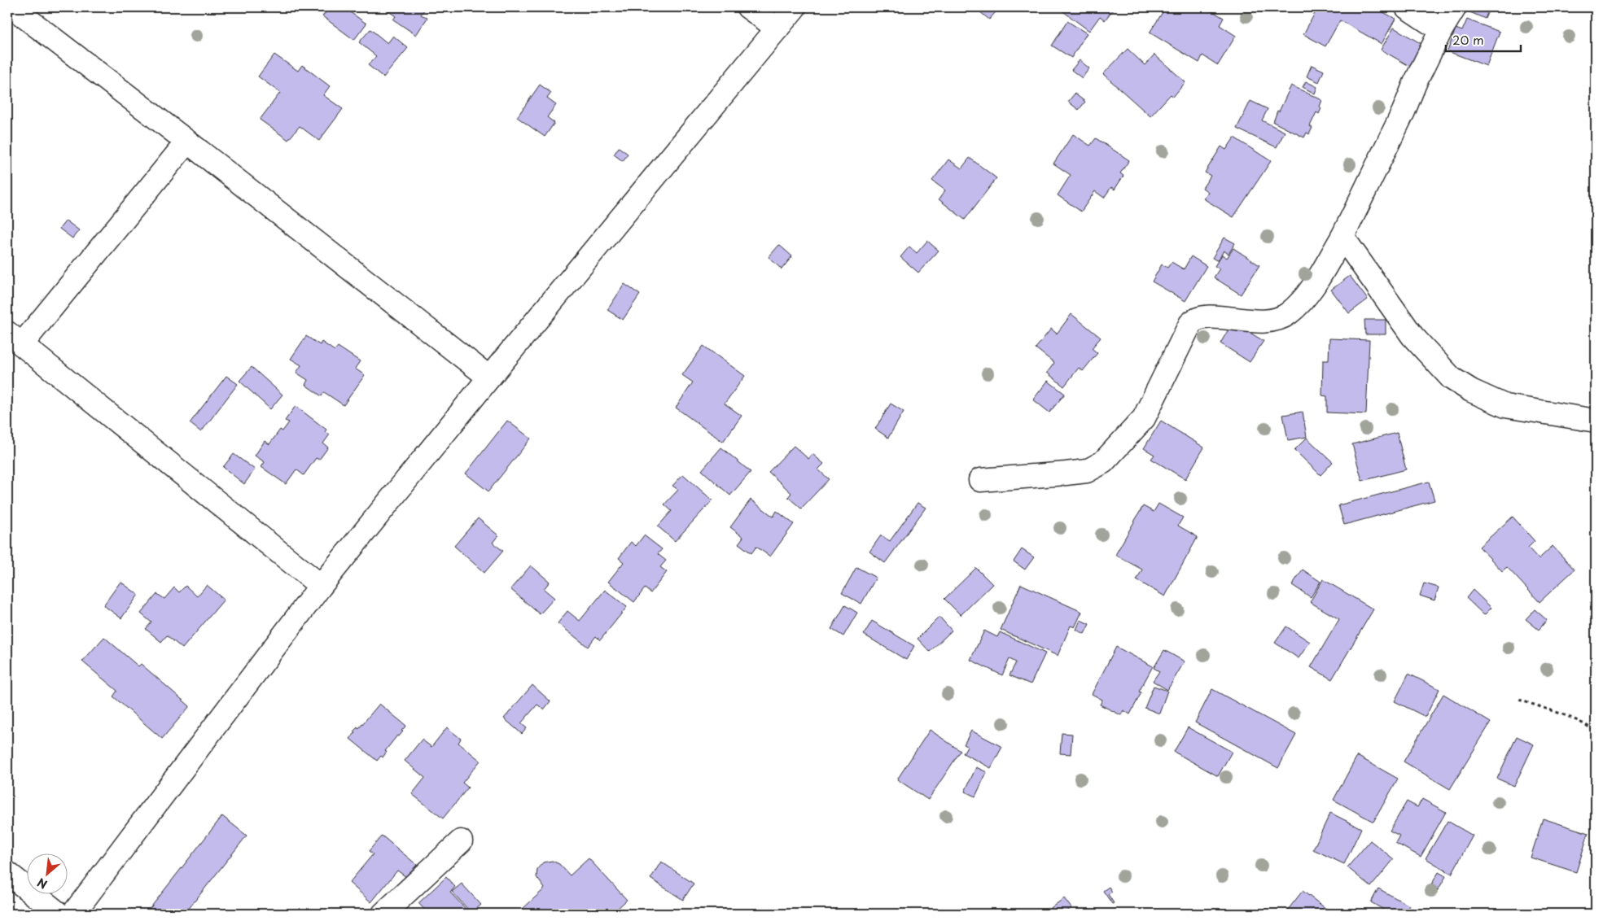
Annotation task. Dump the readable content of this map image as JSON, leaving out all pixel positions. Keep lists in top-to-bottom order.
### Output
{
  "scale_bar": "20 m",
  "north": "bottom left"
}
